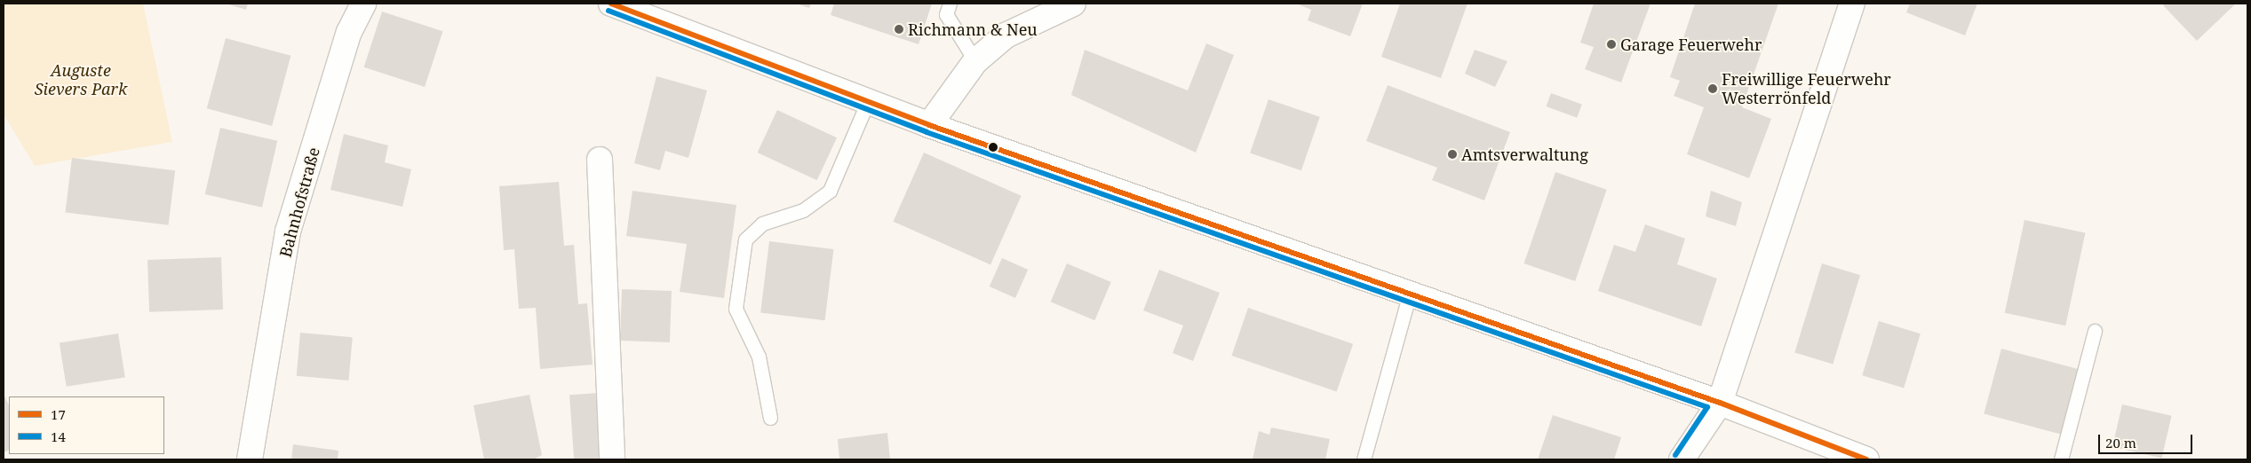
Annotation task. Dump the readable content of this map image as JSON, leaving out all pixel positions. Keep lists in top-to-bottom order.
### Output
{
  "streets": {
    "street": ["Bahnhofstraße"]
  },
  "parks": ["Auguste Sievers Park"],
  "places": [
    "Richmann & Neu",
    "Garage Feuerwehr",
    "Freiwillige Feuerwehr Westerrönfeld",
    "Amtsverwaltung"
  ],
  "lines": ["transit line 17", "transit line 14"],
  "legend": ["17", "14"],
  "scale_bar": "20 m"
}
